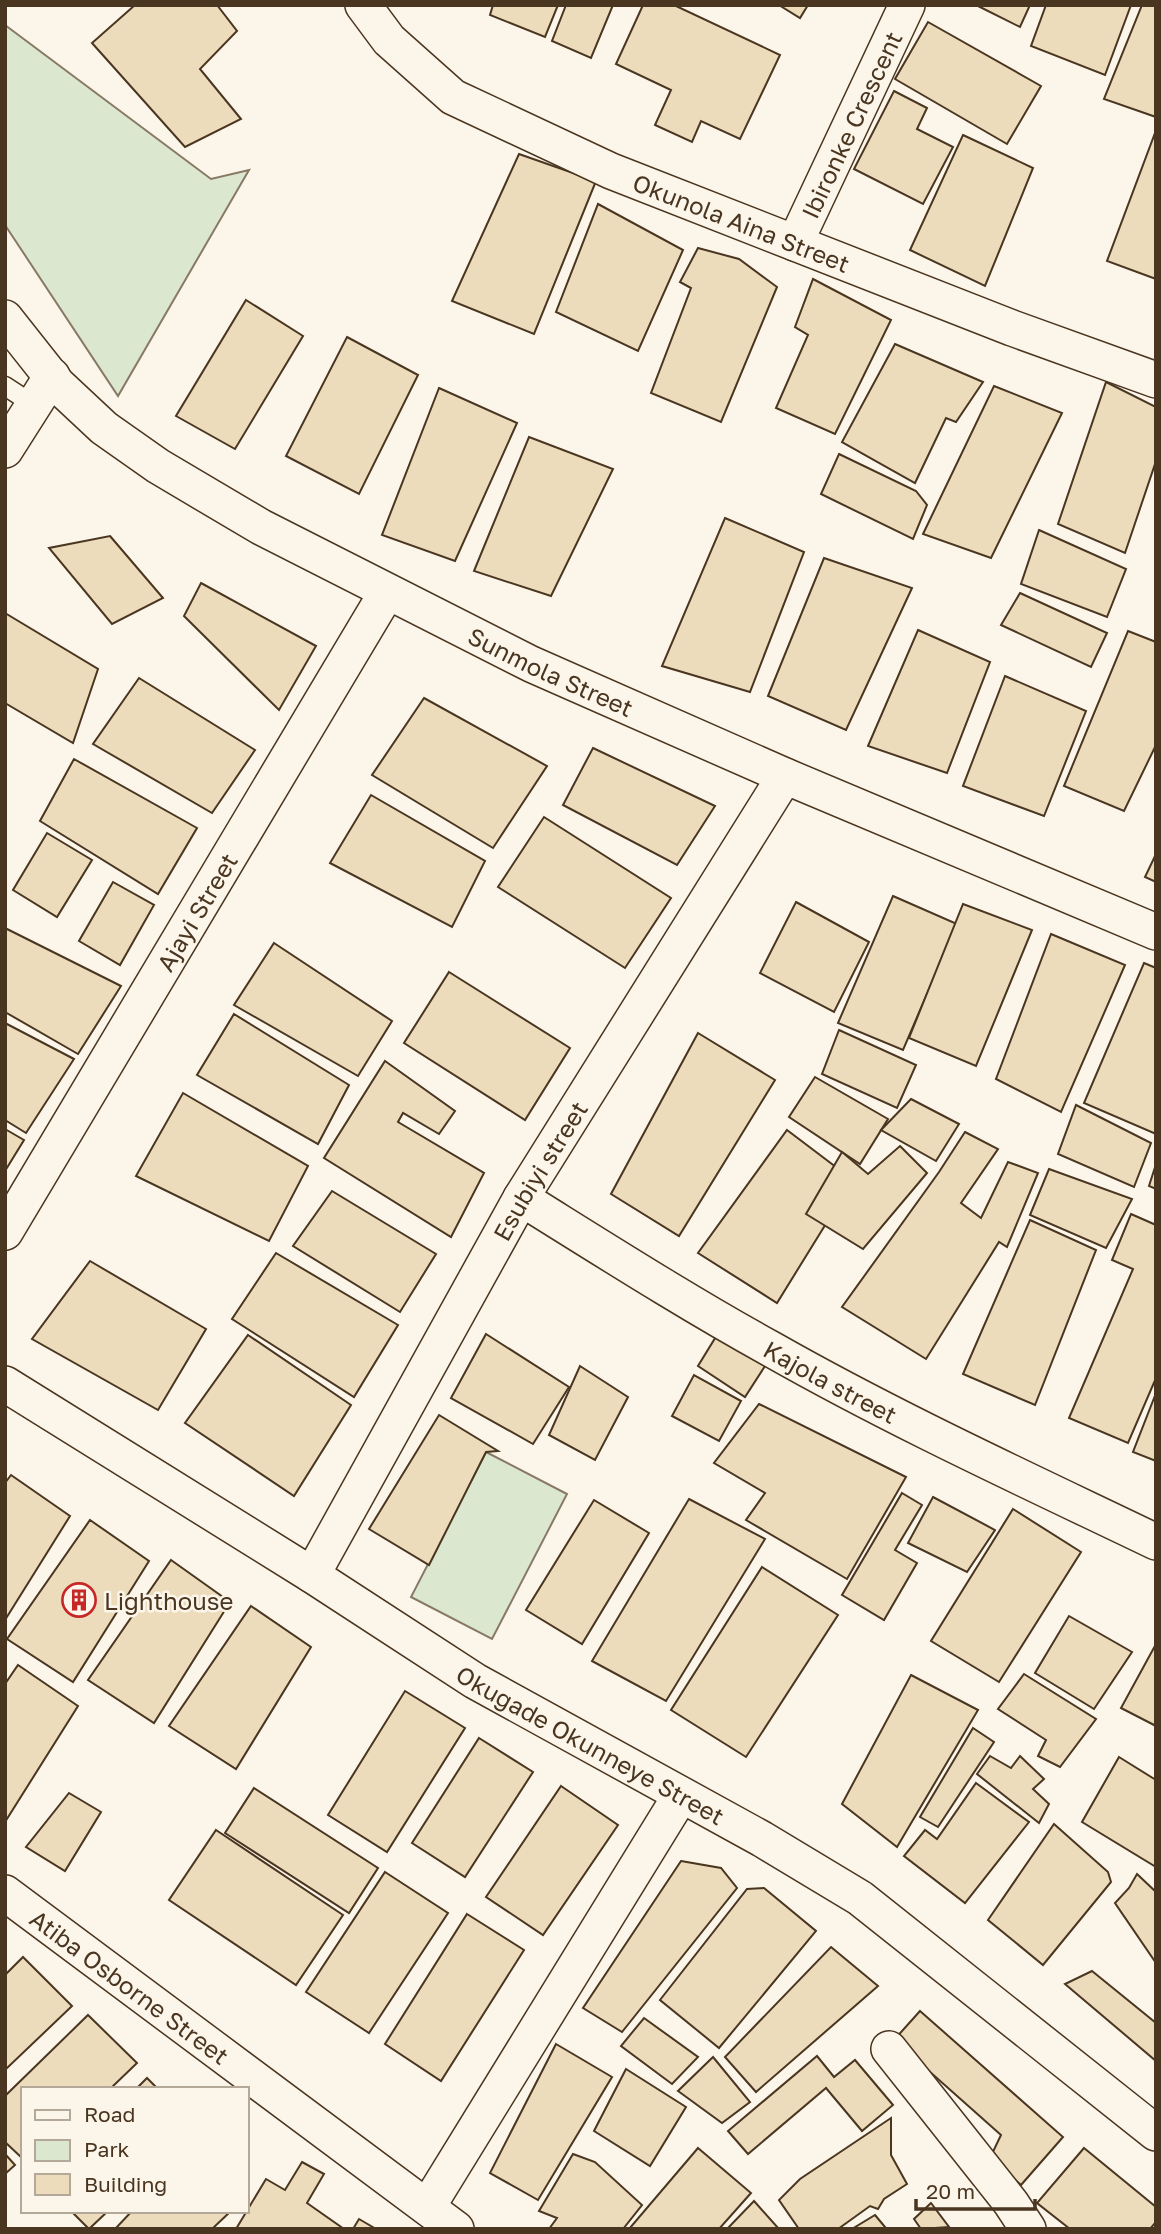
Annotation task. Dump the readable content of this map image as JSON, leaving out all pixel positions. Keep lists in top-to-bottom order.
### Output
{
  "streets": {
    "street": [
      "Ibironke Crescent",
      "Okunola Aina Street",
      "Sunmola Street",
      "Ajayi Street",
      "Esubiyi street",
      "Kajola street",
      "Okugade Okunneye Street",
      "Atiba Osborne Street"
    ]
  },
  "crossings": [
    ["Ibironke Crescent", "Okunola Aina Street"],
    ["Sunmola Street", "Ajayi Street"],
    ["Sunmola Street", "Esubiyi street"],
    ["Esubiyi street", "Kajola street"],
    ["Esubiyi street", "Okugade Okunneye Street"]
  ],
  "places": {
    "building": ["Lighthouse"]
  },
  "legend": ["Road", "Park", "Building"],
  "scale_bar": "20 m"
}
